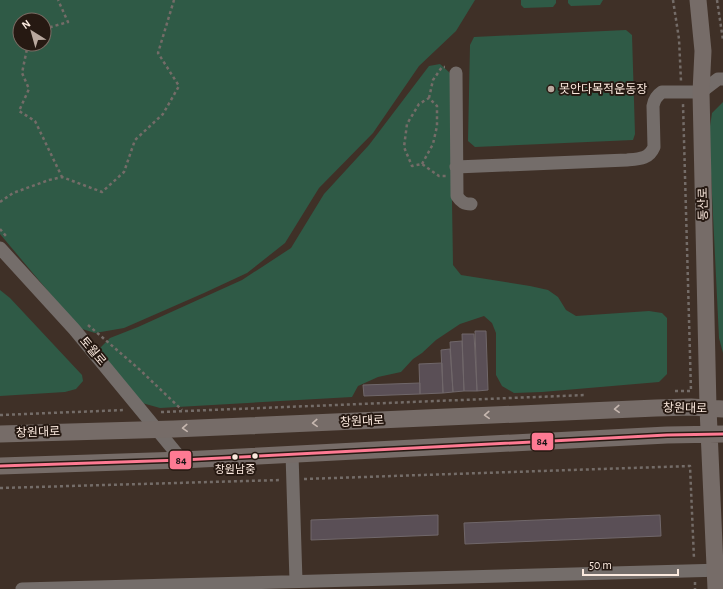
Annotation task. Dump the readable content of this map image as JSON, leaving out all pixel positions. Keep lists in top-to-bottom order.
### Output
{
  "streets": {
    "main road": ["동산로", "창원대로"],
    "street": ["토월로"]
  },
  "crossings": [
    ["동산로", "창원대로"],
    ["토월로", "창원대로"]
  ],
  "places": ["못안다목적운동장", "창원남중"],
  "lines": ["transit line 84"],
  "scale_bar": "50 m",
  "north": "top left"
}
